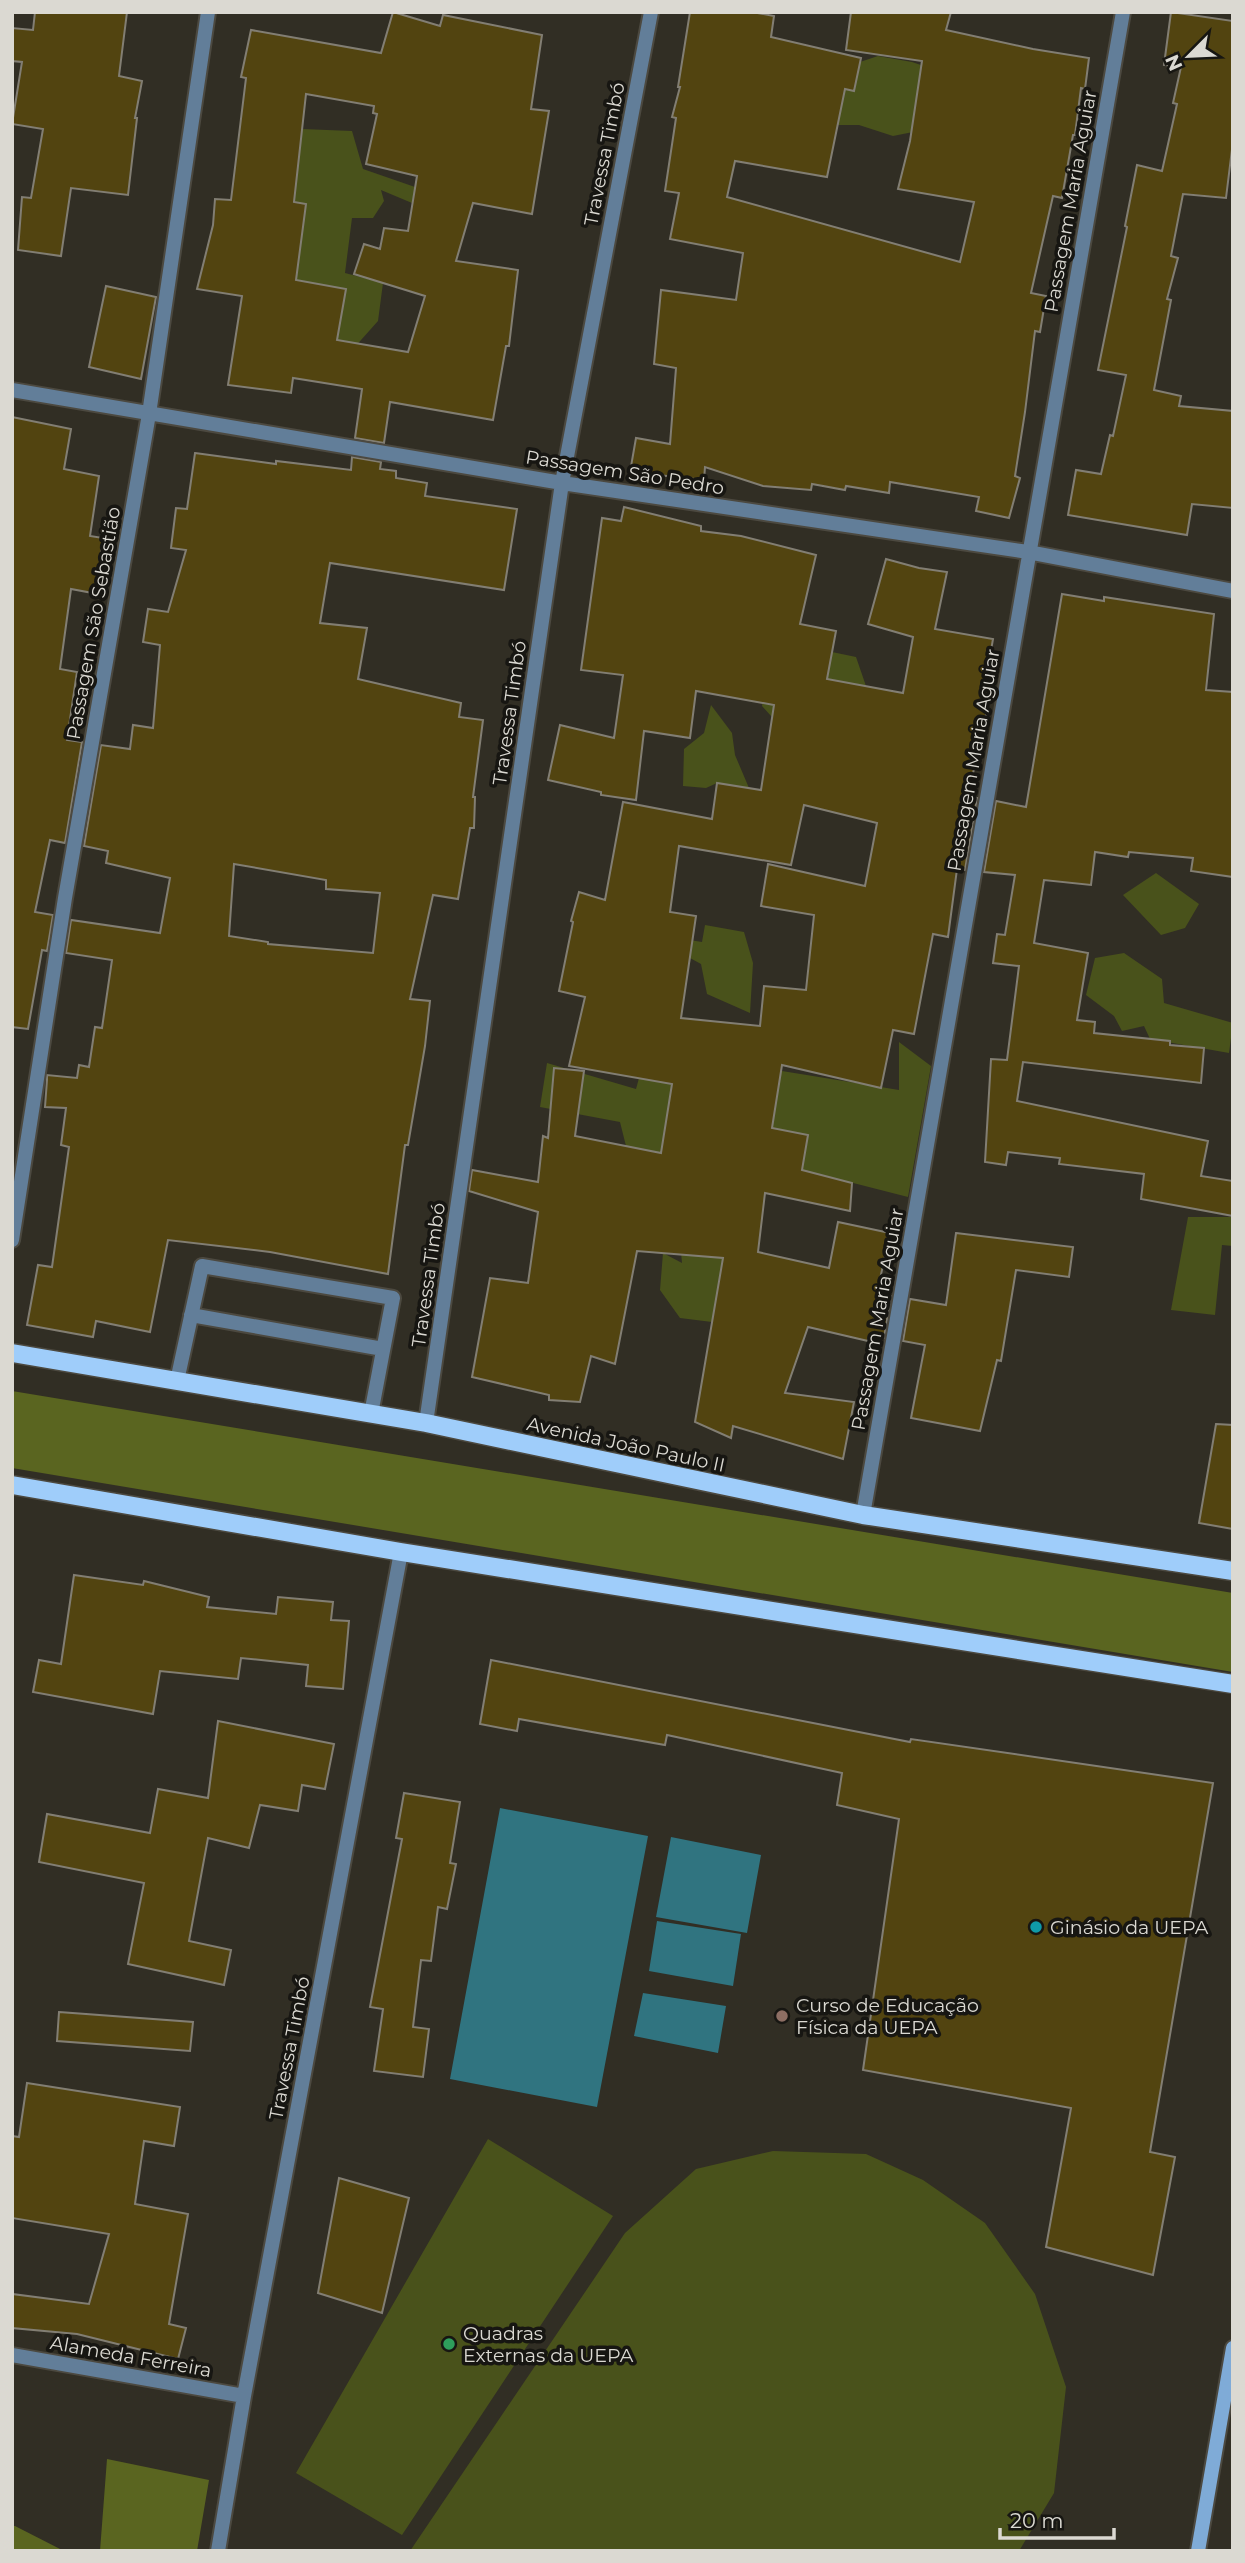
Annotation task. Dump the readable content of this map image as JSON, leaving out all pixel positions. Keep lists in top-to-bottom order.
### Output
{
  "streets": {
    "main road": ["Avenida João Paulo II"],
    "street": [
      "Travessa Timbó",
      "Passagem Maria Aguiar",
      "Passagem São Pedro",
      "Passagem São Sebastião",
      "Alameda Ferreira"
    ]
  },
  "crossings": [
    ["Travessa Timbó", "Passagem São Pedro"],
    ["Travessa Timbó", "Avenida João Paulo II"],
    ["Travessa Timbó", "Alameda Ferreira"],
    ["Passagem Maria Aguiar", "Passagem São Pedro"],
    ["Passagem Maria Aguiar", "Avenida João Paulo II"],
    ["Passagem São Pedro", "Passagem São Sebastião"]
  ],
  "places": ["Ginásio da UEPA", "Curso de Educação Física da UEPA", "Quadras Externas da UEPA"],
  "scale_bar": "20 m",
  "north": "bottom left"
}
